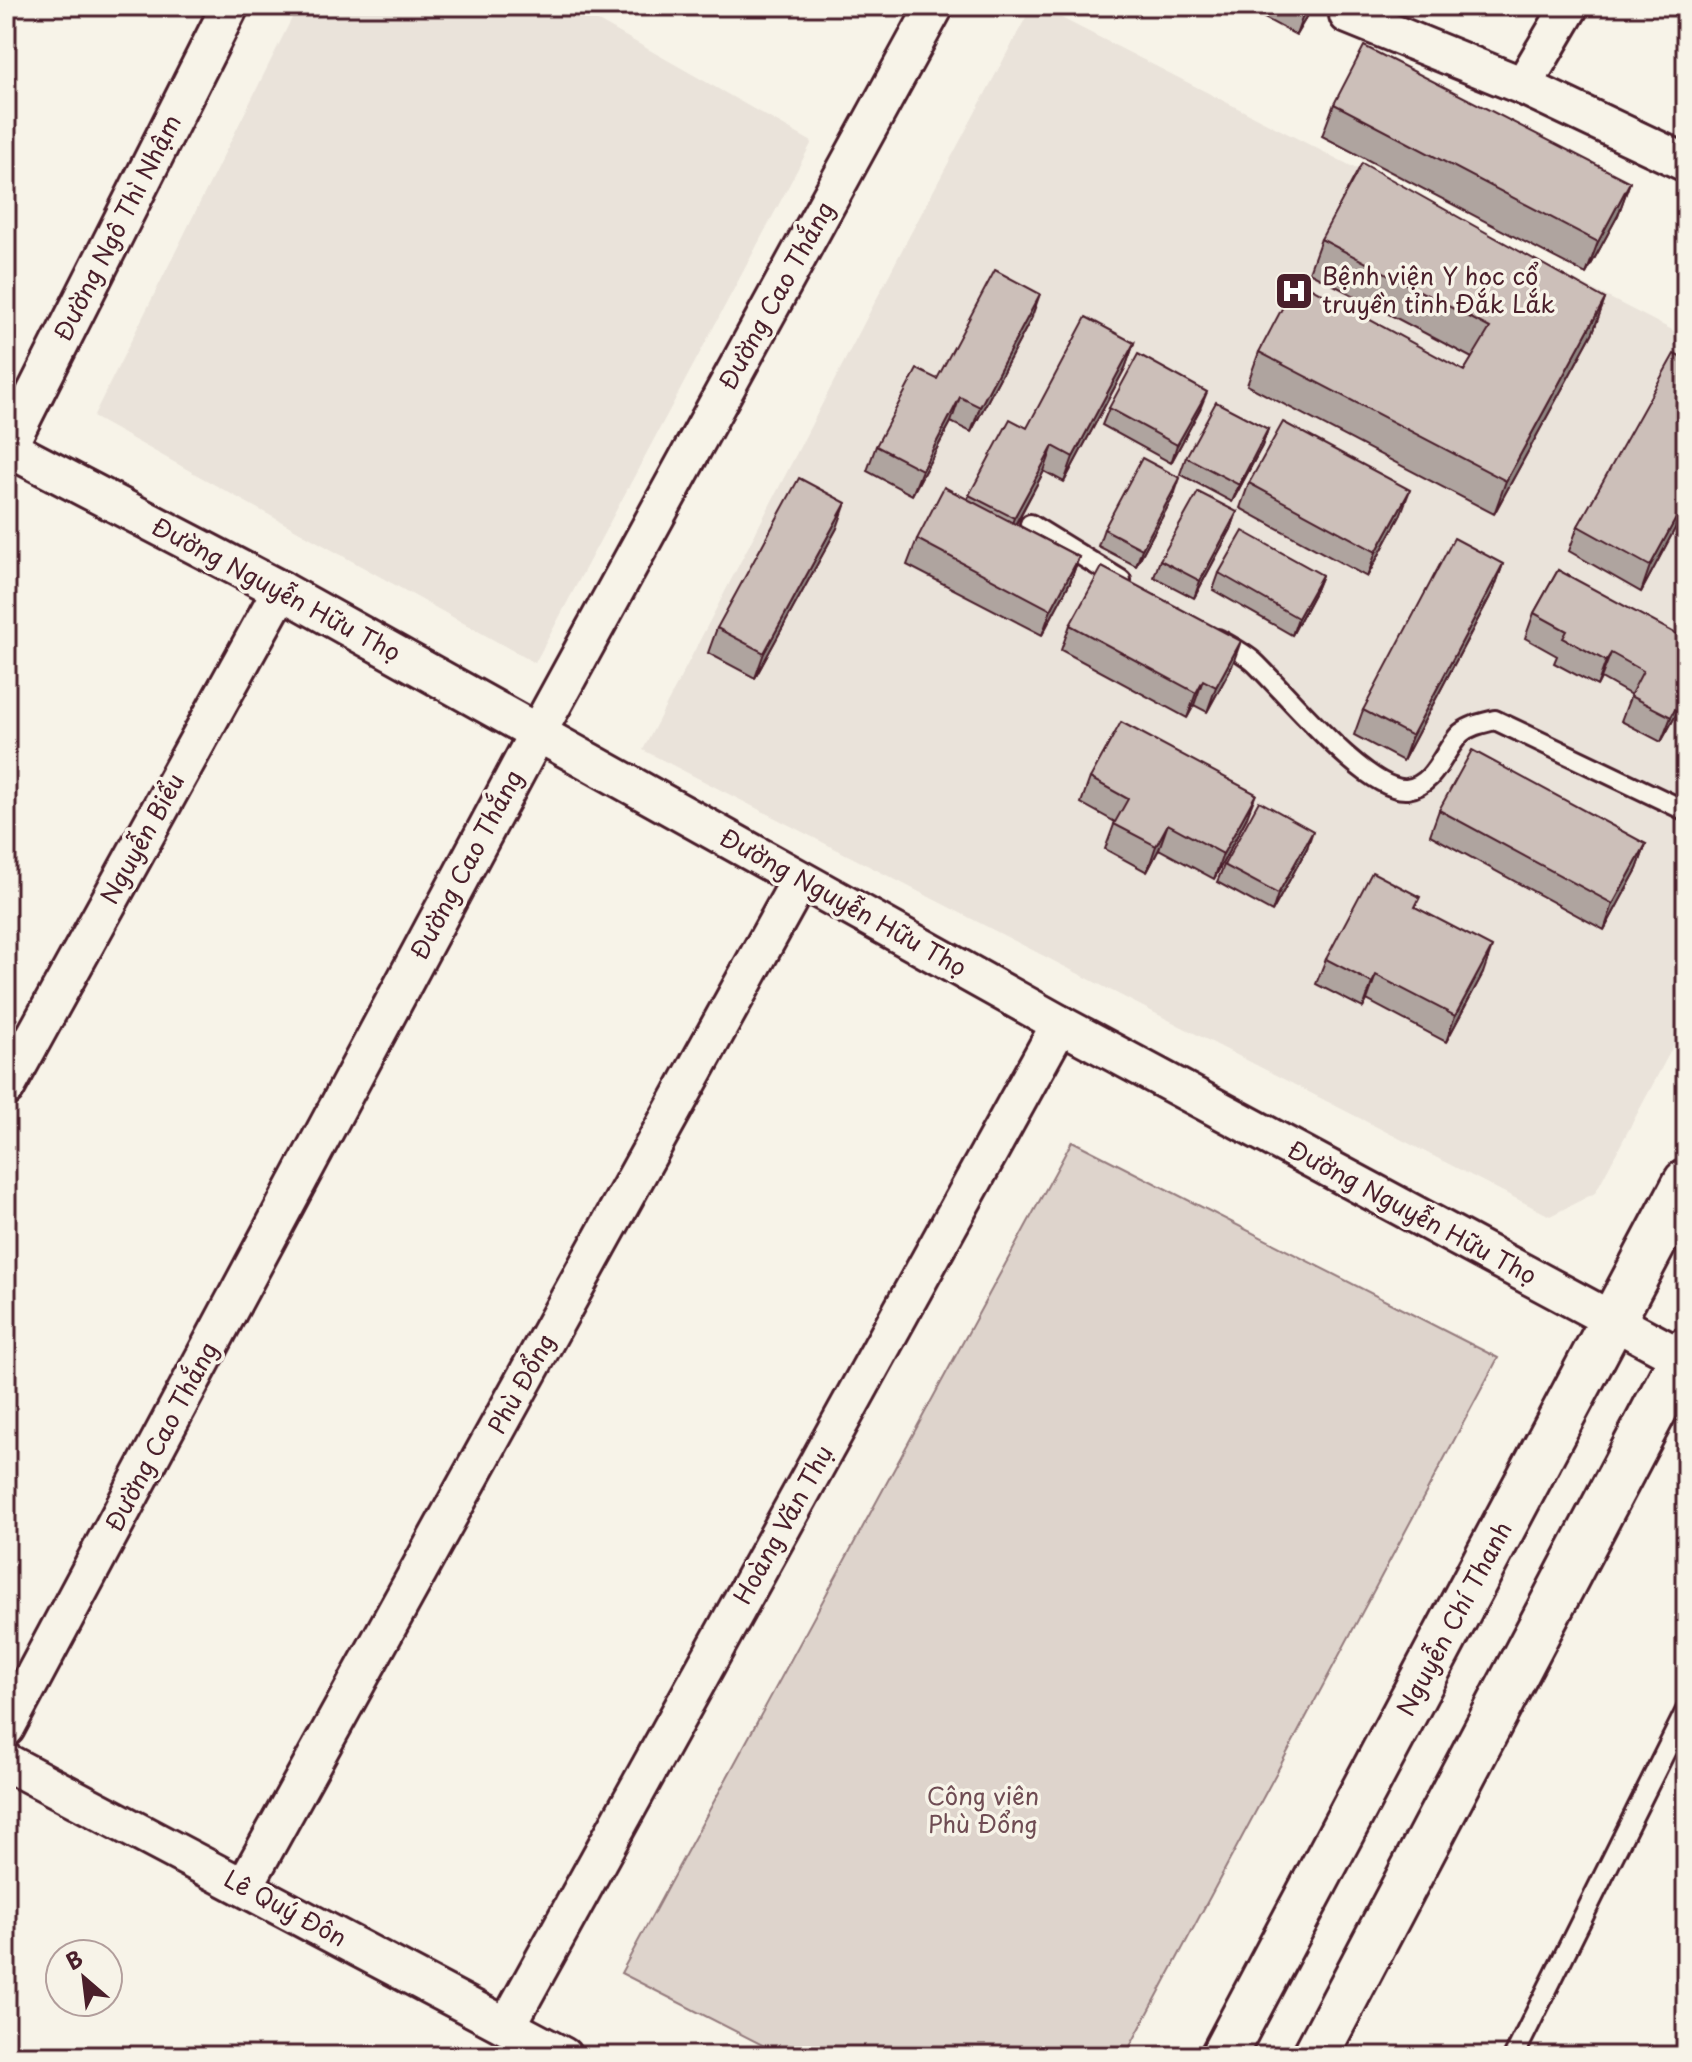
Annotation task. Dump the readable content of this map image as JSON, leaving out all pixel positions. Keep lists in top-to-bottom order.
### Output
{
  "streets": {
    "main road": ["Nguyễn Chí Thanh"],
    "street": [
      "Đường Ngô Thì Nhậm",
      "Đường Cao Thắng",
      "Đường Nguyễn Hữu Thọ",
      "Nguyễn Biểu",
      "Phù Đổng",
      "Hoàng Văn Thụ",
      "Lê Quý Đôn"
    ]
  },
  "crossings": [
    ["Đường Ngô Thì Nhậm", "Đường Nguyễn Hữu Thọ"],
    ["Đường Cao Thắng", "Đường Nguyễn Hữu Thọ"],
    ["Đường Nguyễn Hữu Thọ", "Nguyễn Biểu"],
    ["Đường Nguyễn Hữu Thọ", "Phù Đổng"],
    ["Đường Nguyễn Hữu Thọ", "Hoàng Văn Thụ"],
    ["Đường Nguyễn Hữu Thọ", "Nguyễn Chí Thanh"],
    ["Phù Đổng", "Lê Quý Đôn"],
    ["Hoàng Văn Thụ", "Lê Quý Đôn"]
  ],
  "parks": ["Công viên Phù Đổng"],
  "places": {
    "hospital": ["Bệnh viện Y học cổ truyền tỉnh Đắk Lắk"]
  },
  "north": "top left"
}
